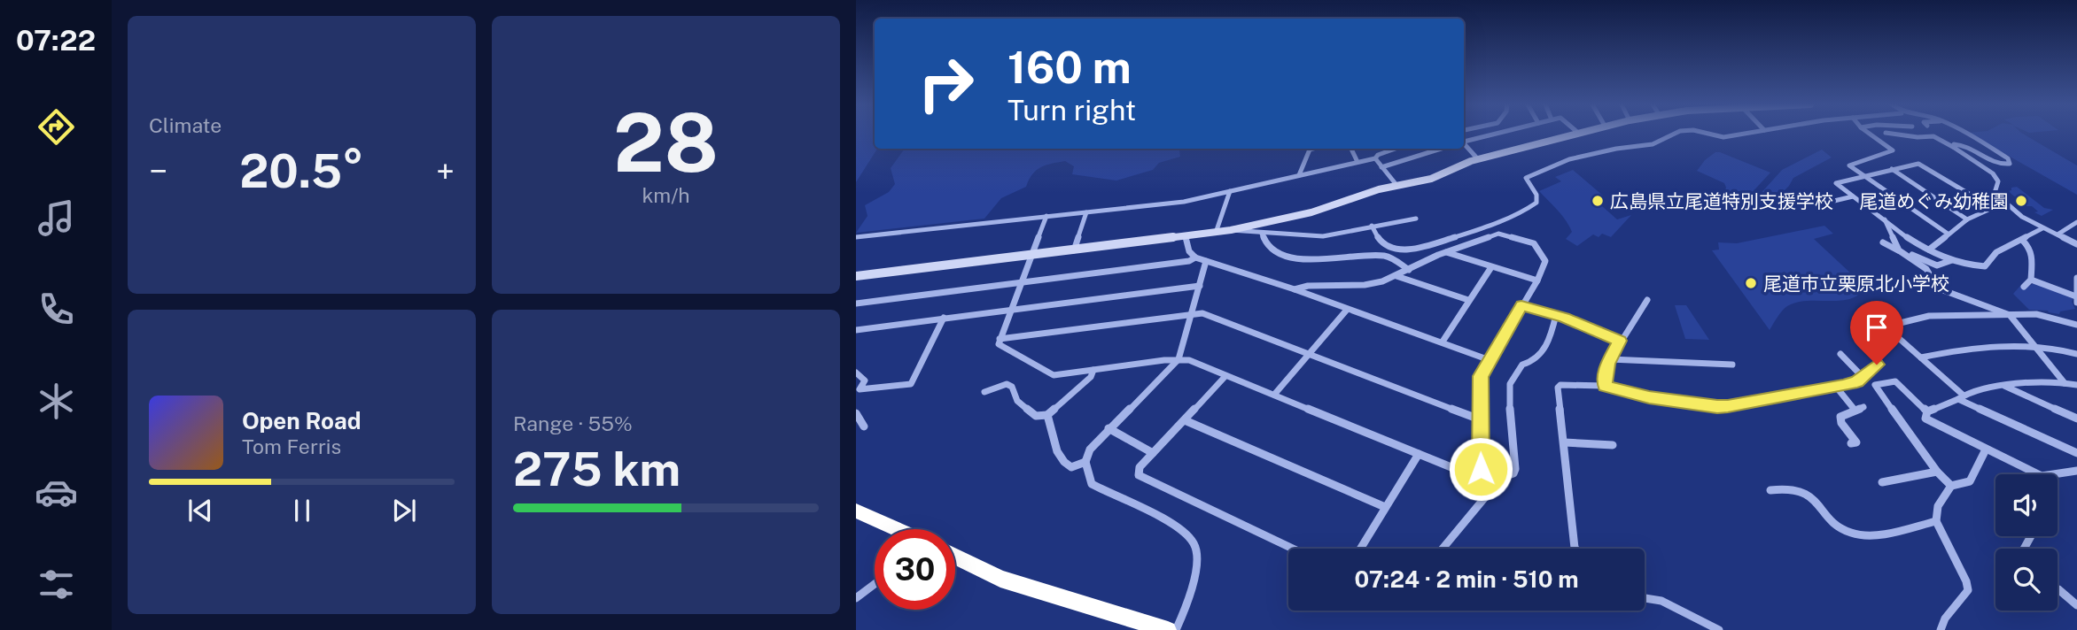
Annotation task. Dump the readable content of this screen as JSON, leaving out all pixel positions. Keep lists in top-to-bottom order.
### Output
{
  "places": ["広島県立尾道特別支援学校", "尾道めぐみ幼稚園", "尾道市立栗原北小学校"],
  "page": {
    "tabs": "07:22",
    "tile": [
      "Climate",
      ["28", "km/h"],
      ["Range · 55%", "275 km"]
    ],
    "turn": ["160 m", "Turn right"],
    "heat": ["−", "20.5°", "+"],
    "song": ["Open Road", "Tom Ferris"],
    "limit": "30",
    "trip": "07:24 · 2 min · 510 m"
  }
}
